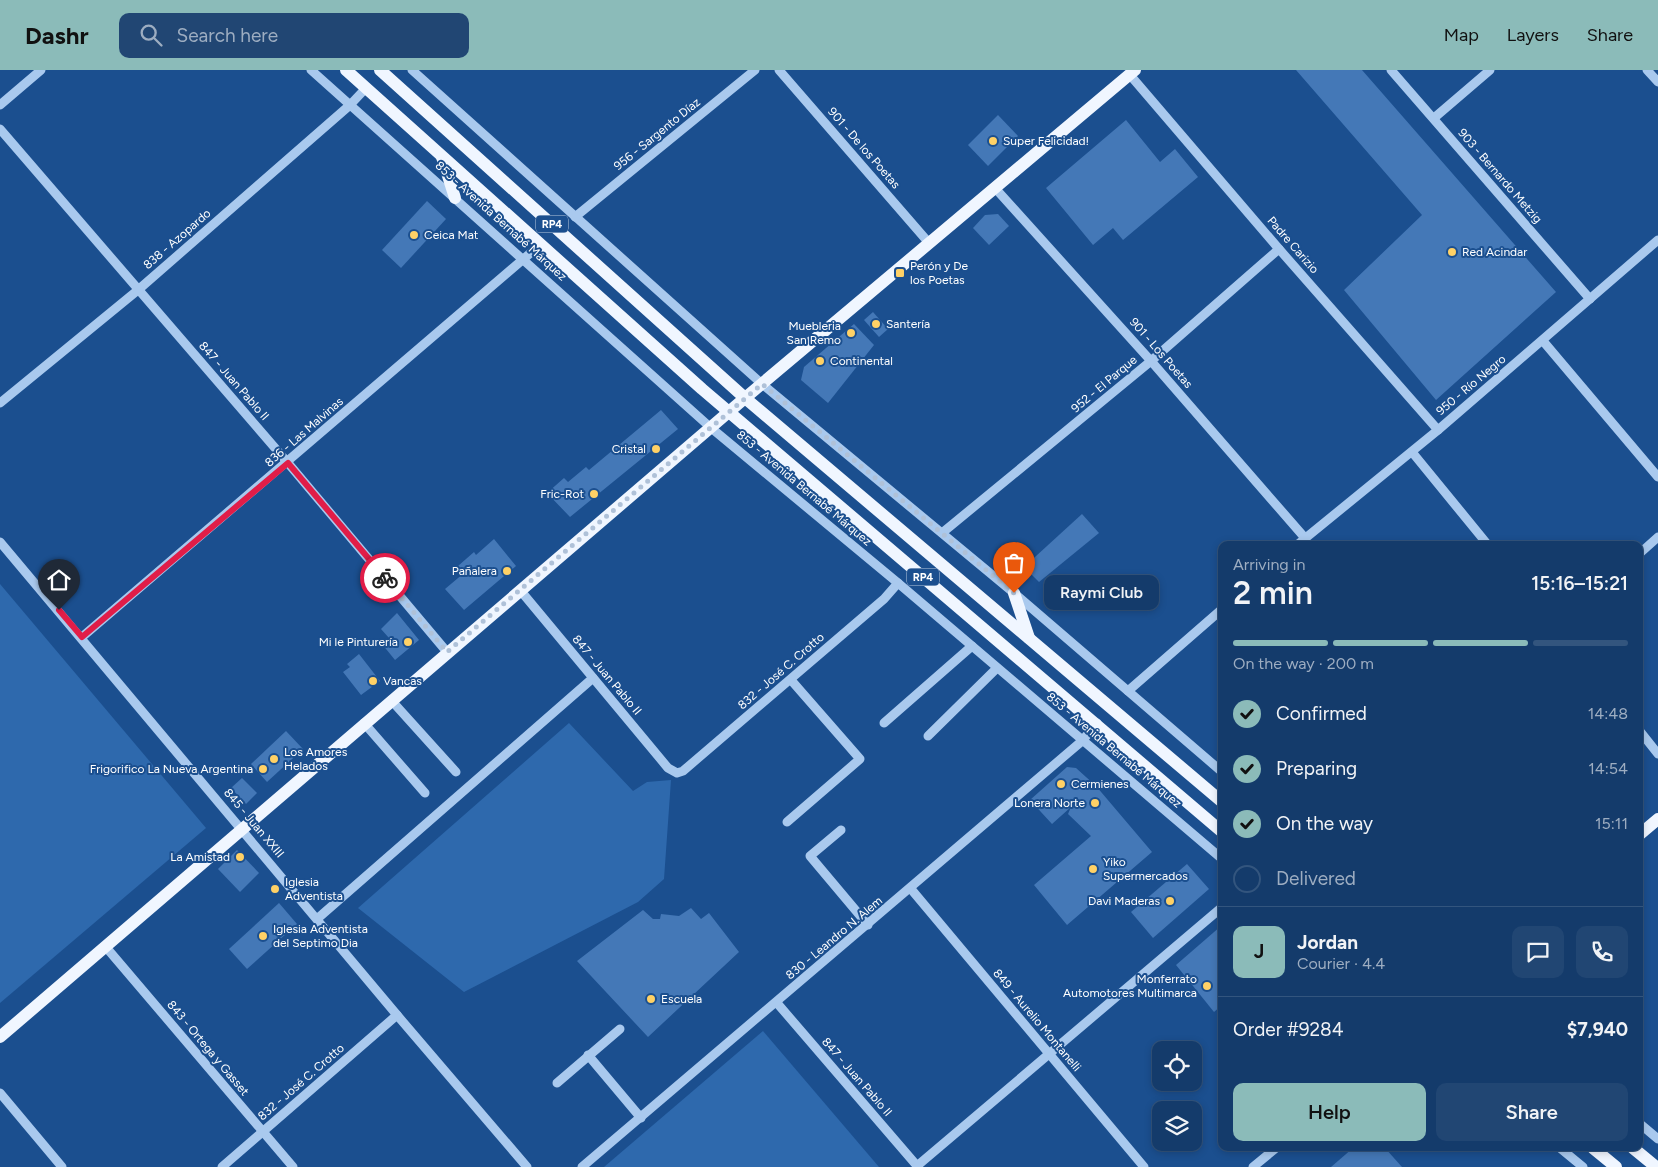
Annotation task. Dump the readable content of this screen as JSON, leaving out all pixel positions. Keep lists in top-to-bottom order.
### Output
{
  "streets": {
    "main road": ["853 - Avenida Bernabé Márquez", "RP4"],
    "street": [
      "956 - Sargento Díaz",
      "901 - De los Poetas",
      "903 - Bernardo Metzig",
      "838 - Azopardo",
      "Padre Carizio",
      "901 - Los Poetas",
      "847 - Juan Pablo II",
      "952 - El Parque",
      "950 - Río Negro",
      "836 - Las Malvinas",
      "832 - José C. Crotto",
      "845 - Juan XXIII",
      "830 - Leandro N. Alem",
      "849 - Aurelio Montanelli",
      "843 - Ortega y Gasset"
    ]
  },
  "crossings": [
    ["903 - Bernardo Metzig", "950 - Río Negro"],
    ["853 - Avenida Bernabé Márquez", "838 - Azopardo"],
    ["853 - Avenida Bernabé Márquez", "836 - Las Malvinas"],
    ["853 - Avenida Bernabé Márquez", "832 - José C. Crotto"],
    ["853 - Avenida Bernabé Márquez", "830 - Leandro N. Alem"],
    ["838 - Azopardo", "847 - Juan Pablo II"],
    ["Padre Carizio", "952 - El Parque"],
    ["Padre Carizio", "950 - Río Negro"],
    ["901 - Los Poetas", "952 - El Parque"],
    ["901 - Los Poetas", "950 - Río Negro"],
    ["847 - Juan Pablo II", "836 - Las Malvinas"],
    ["847 - Juan Pablo II", "832 - José C. Crotto"],
    ["847 - Juan Pablo II", "830 - Leandro N. Alem"],
    ["836 - Las Malvinas", "845 - Juan XXIII"],
    ["832 - José C. Crotto", "845 - Juan XXIII"],
    ["832 - José C. Crotto", "843 - Ortega y Gasset"],
    ["830 - Leandro N. Alem", "849 - Aurelio Montanelli"]
  ],
  "places": {
    "other": [
      "Super Felicidad!",
      "Ceica Mat",
      "Red Acindar",
      "Santería",
      "Muebleria San Remo",
      "Continental",
      "Cristal",
      "Fric-Rot",
      "Pañalera",
      "Raymi Club",
      "Mi le Pinturería",
      "Vancas",
      "Los Amores Helados",
      "Frigorifico La Nueva Argentina",
      "Cermienes",
      "Lonera Norte",
      "La Amistad",
      "Yiko Supermercados",
      "Iglesia Adventista",
      "Davi Maderas",
      "Iglesia Adventista del Septimo Dia",
      "Monferrato Automotores Multimarca",
      "Escuela"
    ],
    "transit": ["Perón y De los Poetas"]
  },
  "page": {
    "header": "Dashr",
    "search": "Search here",
    "nav": ["Map", "Layers", "Share"],
    "heading": ["2 min", "Arriving in", "15:16–15:21"],
    "panel": [
      "Jordan",
      "Courier · 4.4",
      "Order #9284",
      "$7,940"
    ],
    "bubble": "Raymi Club",
    "bar": "On the way · 200 m",
    "list": [
      ["Confirmed", "14:48"],
      ["Preparing", "14:54"],
      ["On the way", "15:11"],
      "Delivered"
    ],
    "round": "J",
    "buttons": ["Help", "Share"]
  }
}
